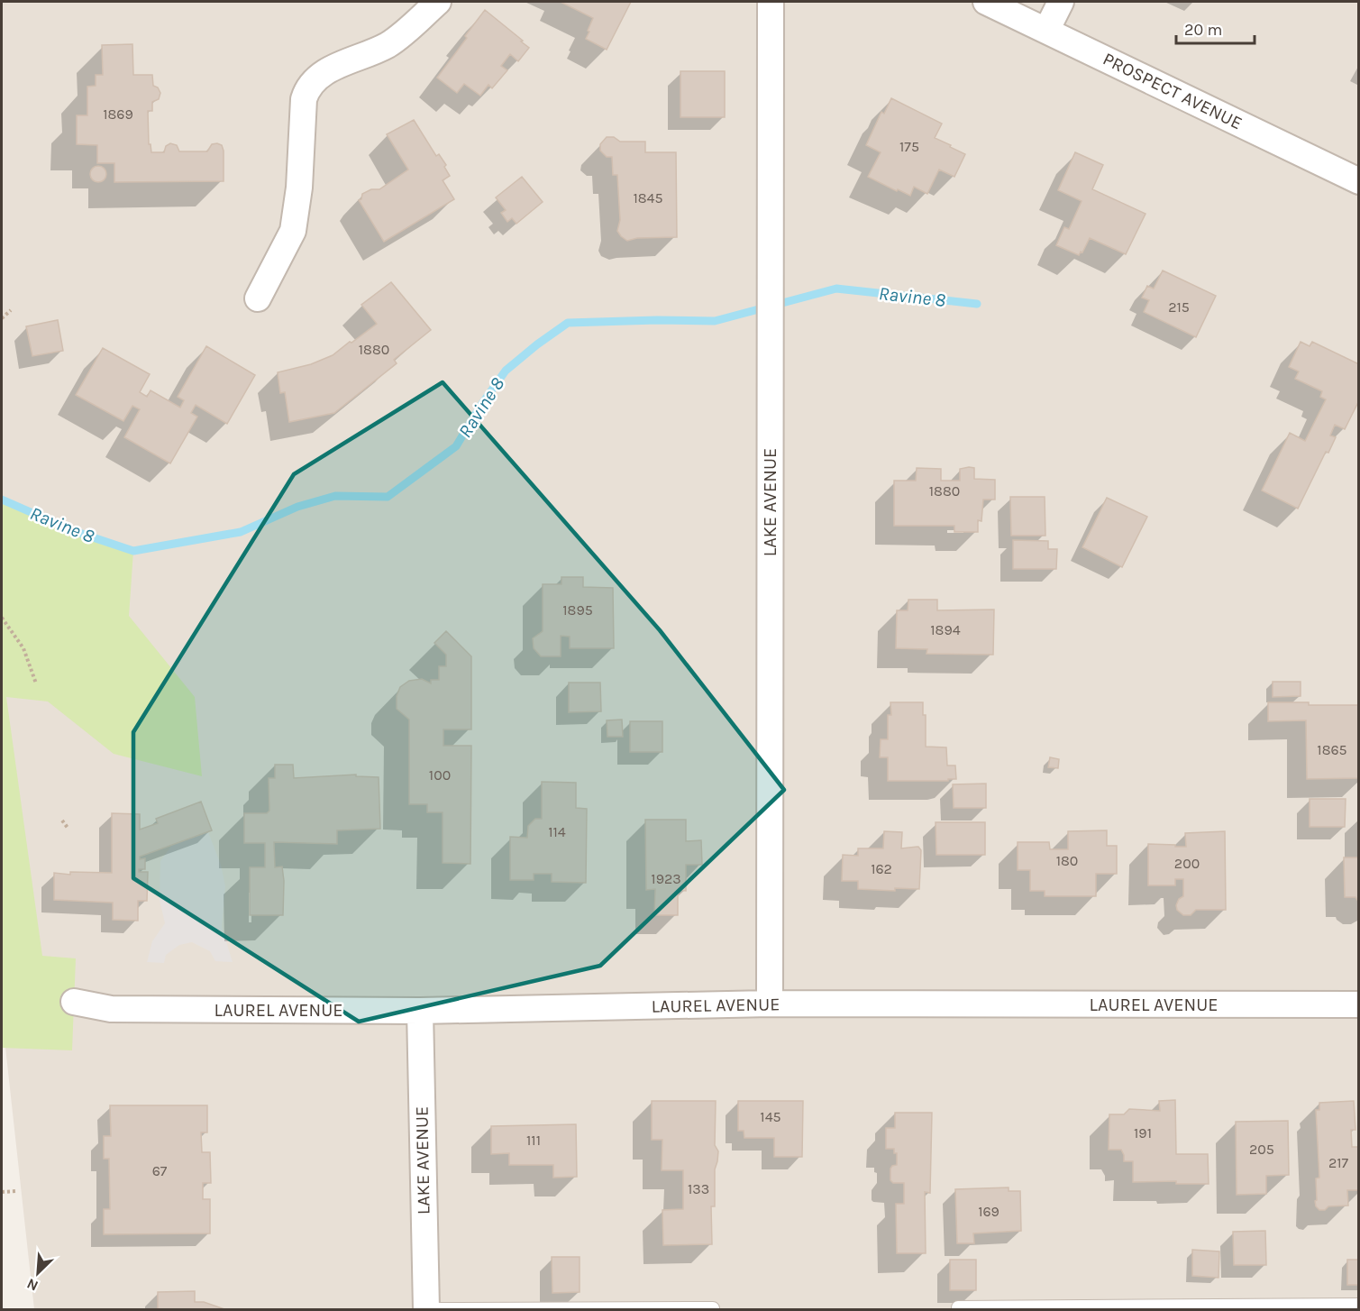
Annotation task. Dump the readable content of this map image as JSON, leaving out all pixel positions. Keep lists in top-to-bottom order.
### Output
{
  "streets": {
    "street": ["PROSPECT AVENUE", "LAKE AVENUE", "LAUREL AVENUE"]
  },
  "crossings": [
    ["LAKE AVENUE", "LAUREL AVENUE"]
  ],
  "water": ["Ravine 8"],
  "house_numbers": [
    "1869",
    "175",
    "1845",
    "215",
    "1880",
    "1880",
    "1895",
    "1894",
    "1865",
    "100",
    "114",
    "180",
    "200",
    "162",
    "1923",
    "145",
    "191",
    "111",
    "205",
    "217",
    "67",
    "133",
    "169"
  ],
  "scale_bar": "20 m",
  "north": "bottom left"
}
